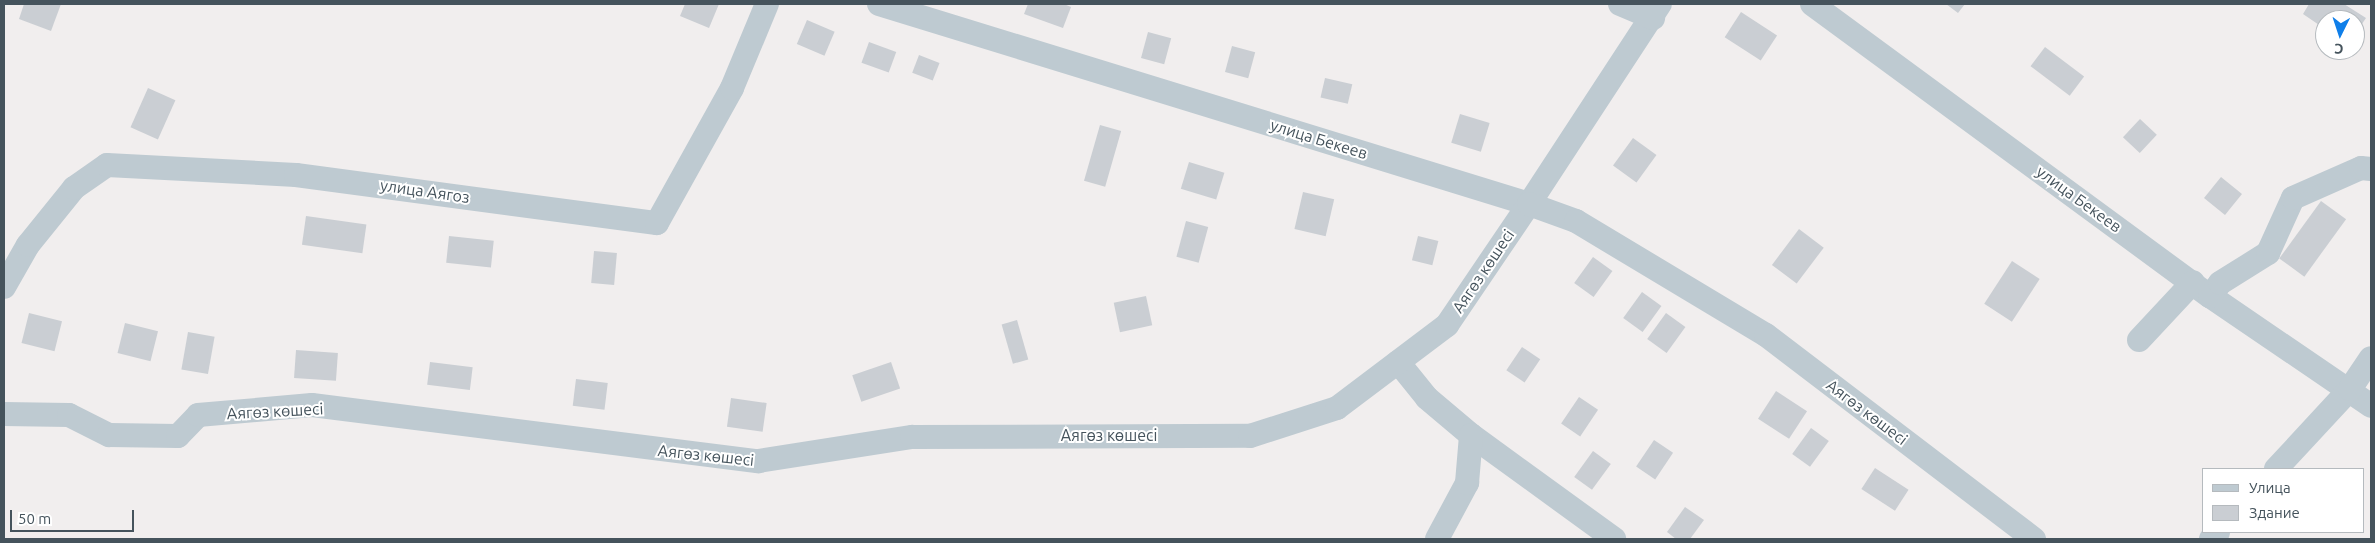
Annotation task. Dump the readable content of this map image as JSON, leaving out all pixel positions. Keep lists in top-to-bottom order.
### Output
{
  "streets": {
    "street": ["улица Бекеев", "улица Аягоз", "Аягөз көшесі"]
  },
  "crossings": [
    ["улица Бекеев", "Аягөз көшесі"]
  ],
  "legend": ["Улица", "Здание"],
  "scale_bar": "50 m",
  "north": "bottom"
}
